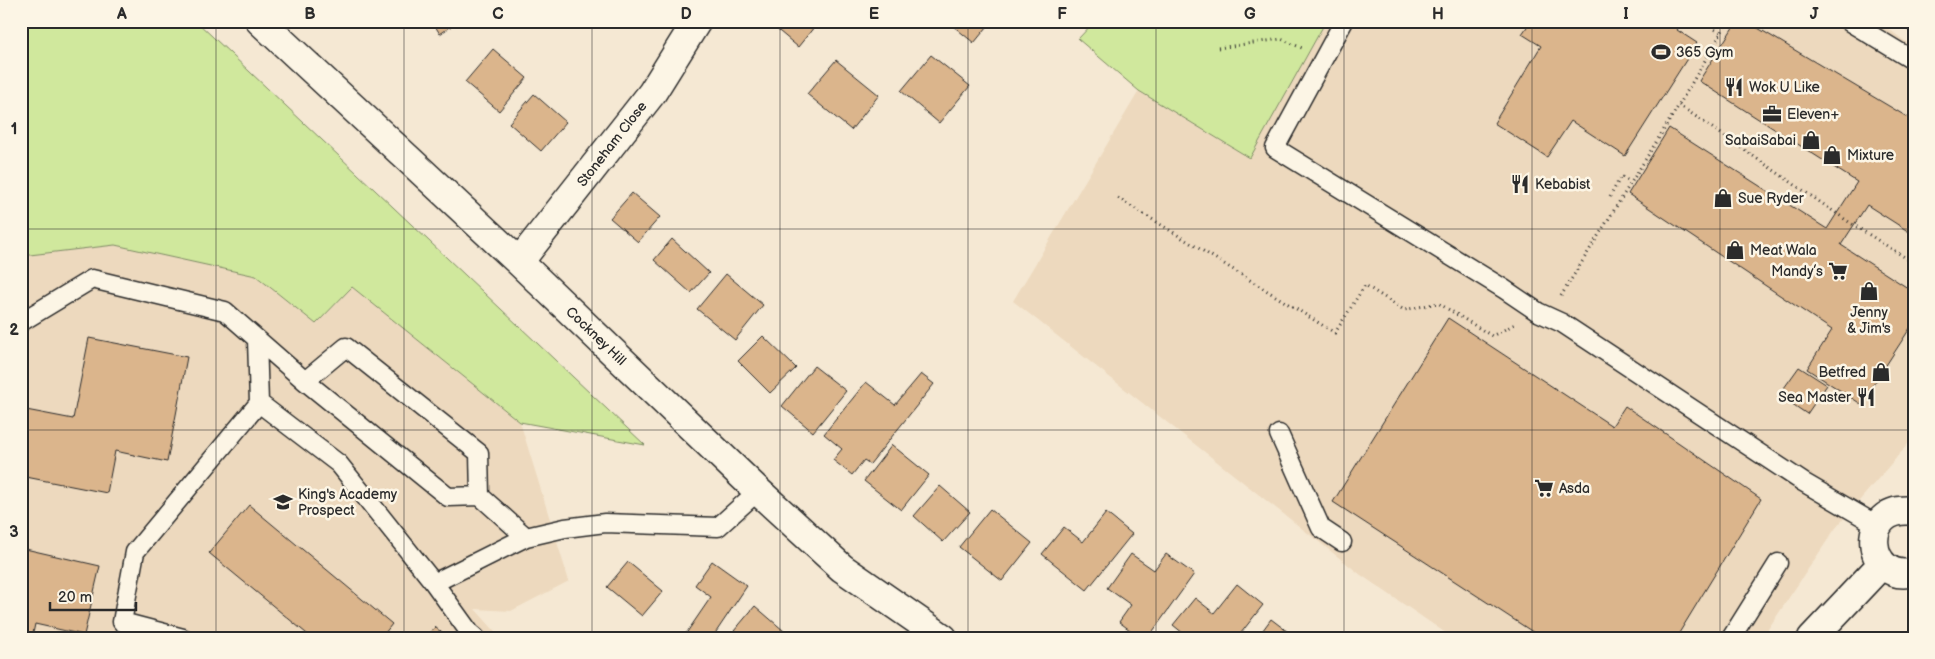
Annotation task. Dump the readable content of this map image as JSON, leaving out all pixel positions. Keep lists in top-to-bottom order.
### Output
{
  "streets": {
    "street": ["Stoneham Close", "Cockney Hill"]
  },
  "crossings": [
    ["Stoneham Close", "Cockney Hill"]
  ],
  "places": {
    "sports": ["365 Gym"],
    "restaurant": ["Wok U Like", "Kebabist", "Sea Master"],
    "office": ["Eleven+"],
    "shop": [
      "SabaiSabai",
      "Mixture",
      "Sue Ryder",
      "Meat Wala",
      "Jenny & Jim's",
      "Betfred"
    ],
    "supermarket": ["Mandy’s", "Asda"],
    "school or university": ["King's Academy Prospect"]
  },
  "scale_bar": "20 m",
  "grid": {
    "columns": [
      "A",
      "B",
      "C",
      "D",
      "E",
      "F",
      "G",
      "H",
      "I",
      "J"
    ],
    "rows": ["1", "2", "3"]
  }
}
